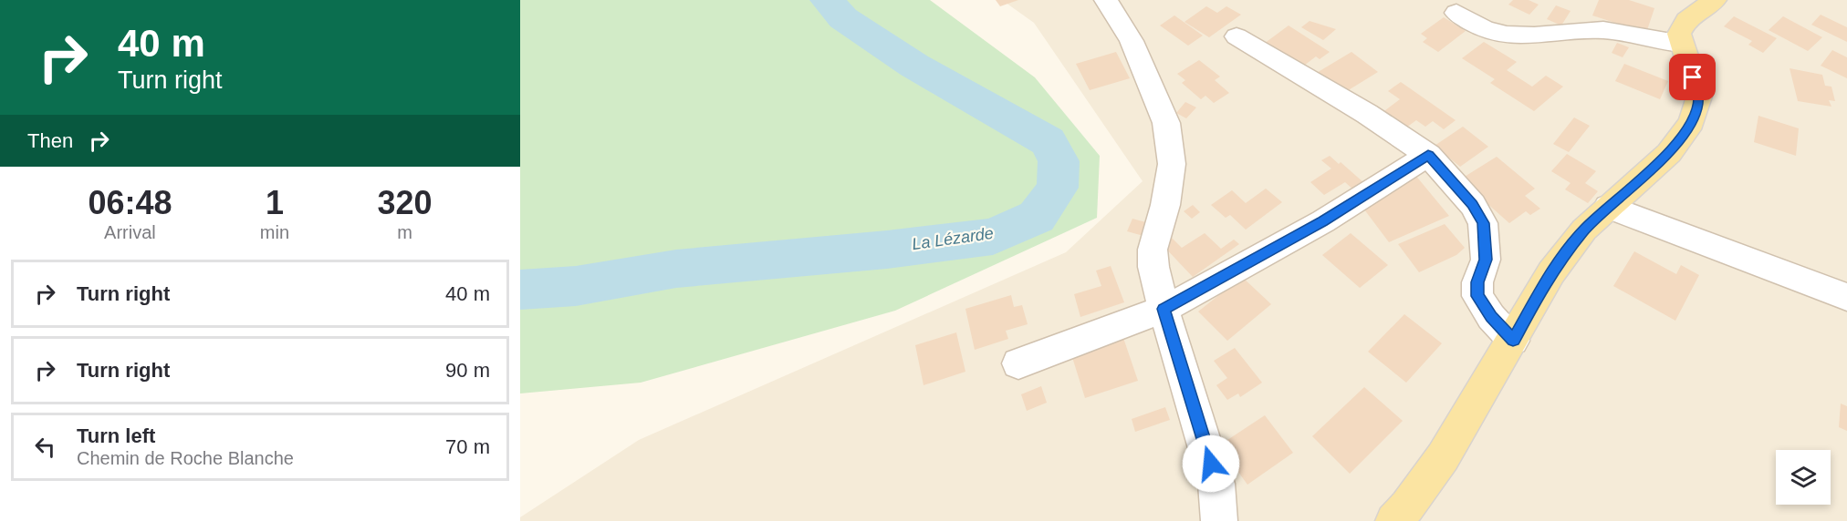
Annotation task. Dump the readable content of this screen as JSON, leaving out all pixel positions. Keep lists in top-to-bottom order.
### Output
{
  "water": ["La Lézarde"],
  "page": {
    "turn": ["40 m", "Turn right"],
    "then": "Then",
    "eta": [
      "06:48",
      "Arrival",
      "1",
      "min",
      "320",
      "m"
    ],
    "list": [
      {
        "name": "Turn right",
        "value": "40 m"
      },
      {
        "name": "Turn right",
        "value": "90 m"
      },
      {
        "name": "Turn left",
        "note": "Chemin de Roche Blanche",
        "value": "70 m"
      }
    ]
  }
}
